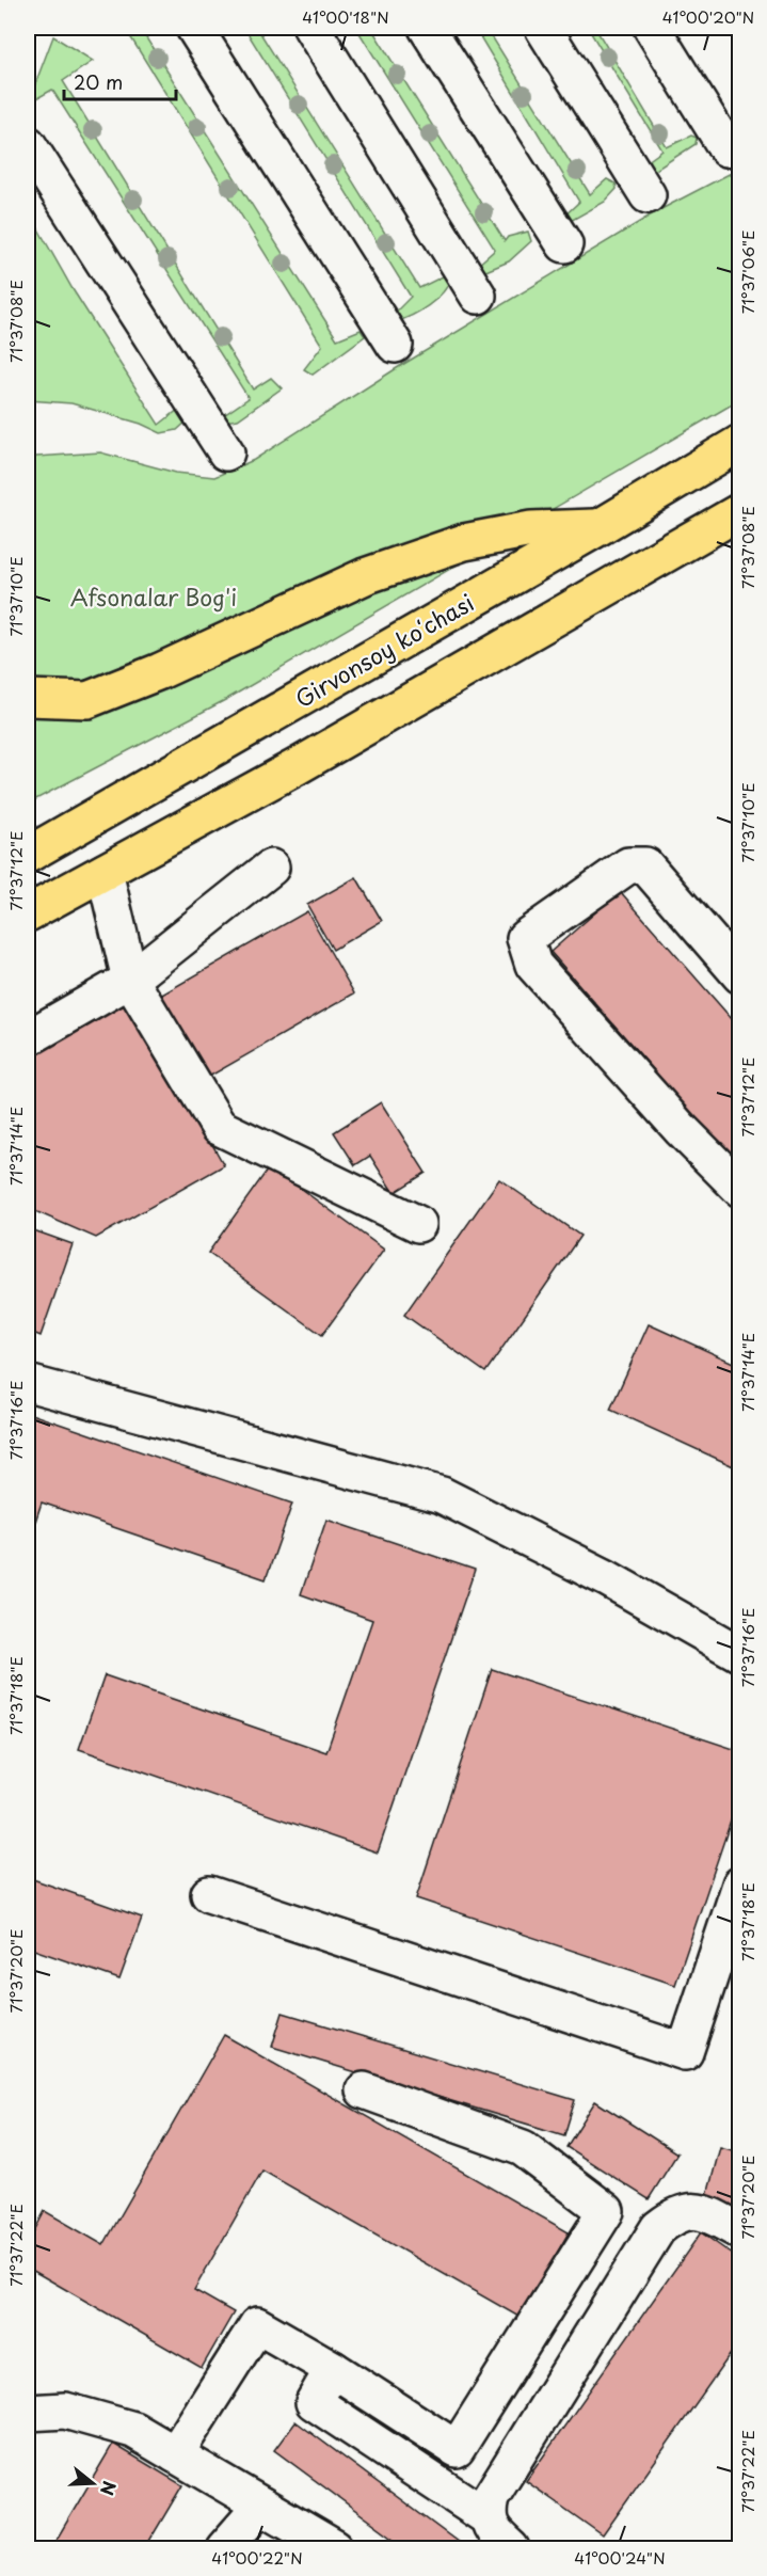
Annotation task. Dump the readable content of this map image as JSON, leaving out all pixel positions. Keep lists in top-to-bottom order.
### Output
{
  "streets": {
    "main road": ["Girvonsoy koʻchasi"]
  },
  "parks": ["Afsonalar Bog'i"],
  "scale_bar": "20 m",
  "north": "right",
  "coordinates": [
    "41°00'18\"N",
    "41°00'20\"N",
    "71°37'06\"E",
    "71°37'08\"E",
    "71°37'10\"E",
    "71°37'12\"E",
    "71°37'14\"E",
    "71°37'16\"E",
    "71°37'18\"E",
    "71°37'20\"E",
    "71°37'22\"E",
    "41°00'22\"N",
    "41°00'24\"N"
  ]
}
